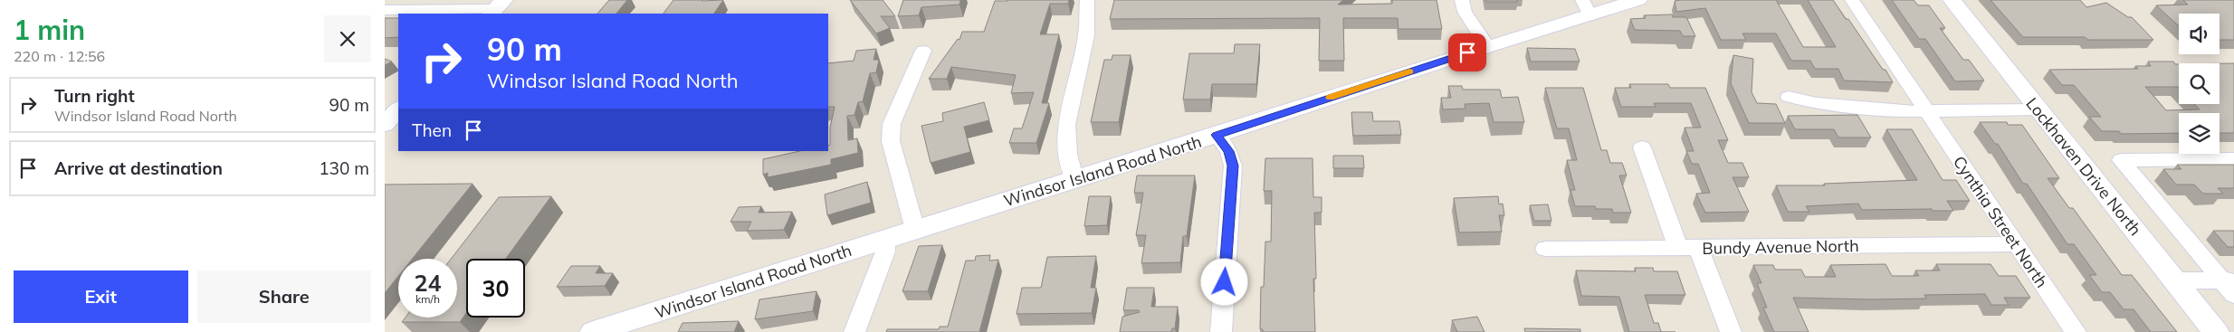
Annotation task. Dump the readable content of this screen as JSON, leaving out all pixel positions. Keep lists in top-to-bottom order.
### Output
{
  "streets": {
    "street": [
      "Lockhaven Drive North",
      "Windsor Island Road North",
      "Cynthia Street North",
      "Bundy Avenue North"
    ]
  },
  "crossings": [
    ["Cynthia Street North", "Bundy Avenue North"]
  ],
  "page": {
    "heading": ["1 min", "220 m · 12:56"],
    "turn": ["90 m", "Windsor Island Road North"],
    "list": [
      {
        "name": "Turn right",
        "note": "Windsor Island Road North",
        "value": "90 m"
      },
      {
        "name": "Arrive at destination",
        "value": "130 m"
      }
    ],
    "then": "Then",
    "speed": "24 km/h",
    "limit": "30",
    "buttons": ["Exit", "Share"]
  }
}
